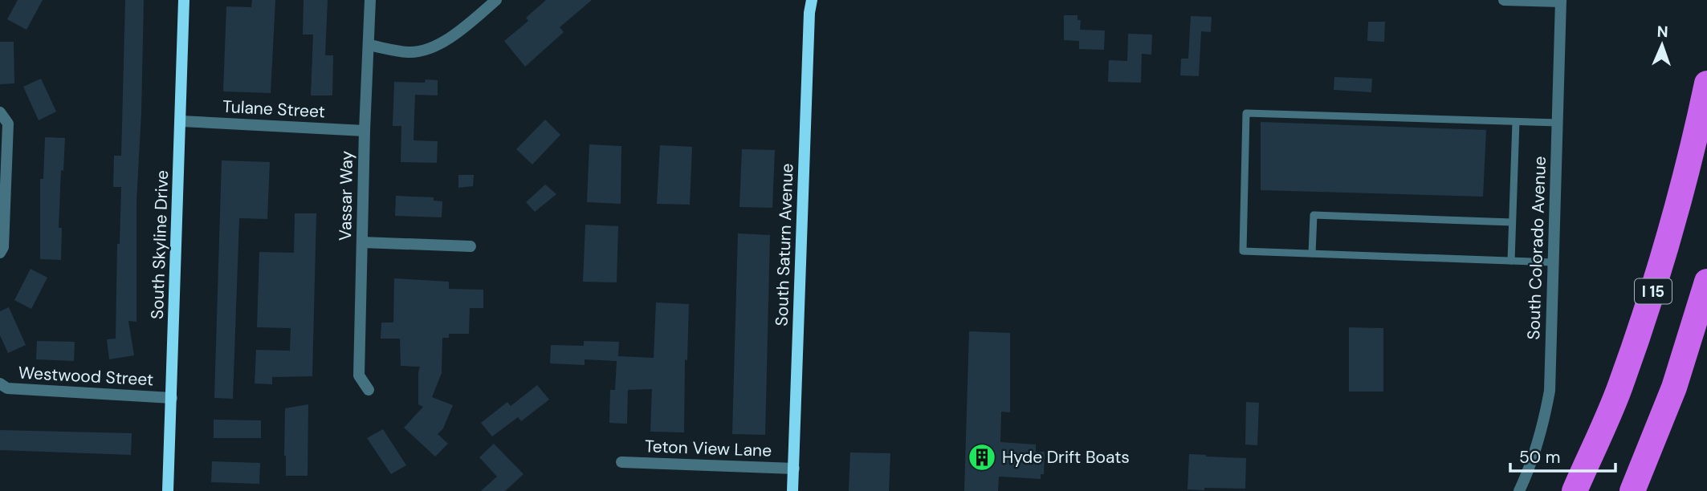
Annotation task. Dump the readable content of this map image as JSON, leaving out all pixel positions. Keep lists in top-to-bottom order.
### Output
{
  "streets": {
    "highway": ["I 15"],
    "main road": ["South Skyline Drive", "South Saturn Avenue"],
    "street": [
      "Tulane Street",
      "Vassar Way",
      "South Colorado Avenue",
      "Westwood Street",
      "Teton View Lane"
    ]
  },
  "crossings": [
    ["Tulane Street", "Vassar Way"],
    ["Tulane Street", "South Skyline Drive"],
    ["South Skyline Drive", "Westwood Street"],
    ["South Saturn Avenue", "Teton View Lane"]
  ],
  "places": {
    "building": ["Hyde Drift Boats"]
  },
  "scale_bar": "50 m",
  "north": "top"
}
